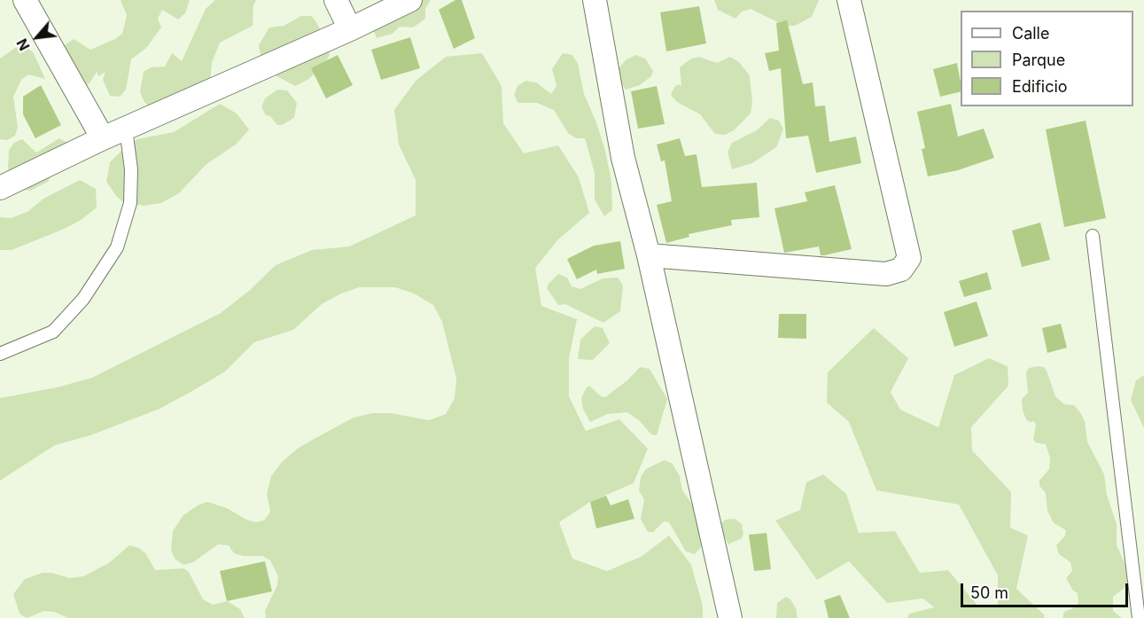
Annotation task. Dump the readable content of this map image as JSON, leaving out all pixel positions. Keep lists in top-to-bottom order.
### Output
{
  "legend": ["Calle", "Parque", "Edificio"],
  "scale_bar": "50 m",
  "north": "bottom left"
}
